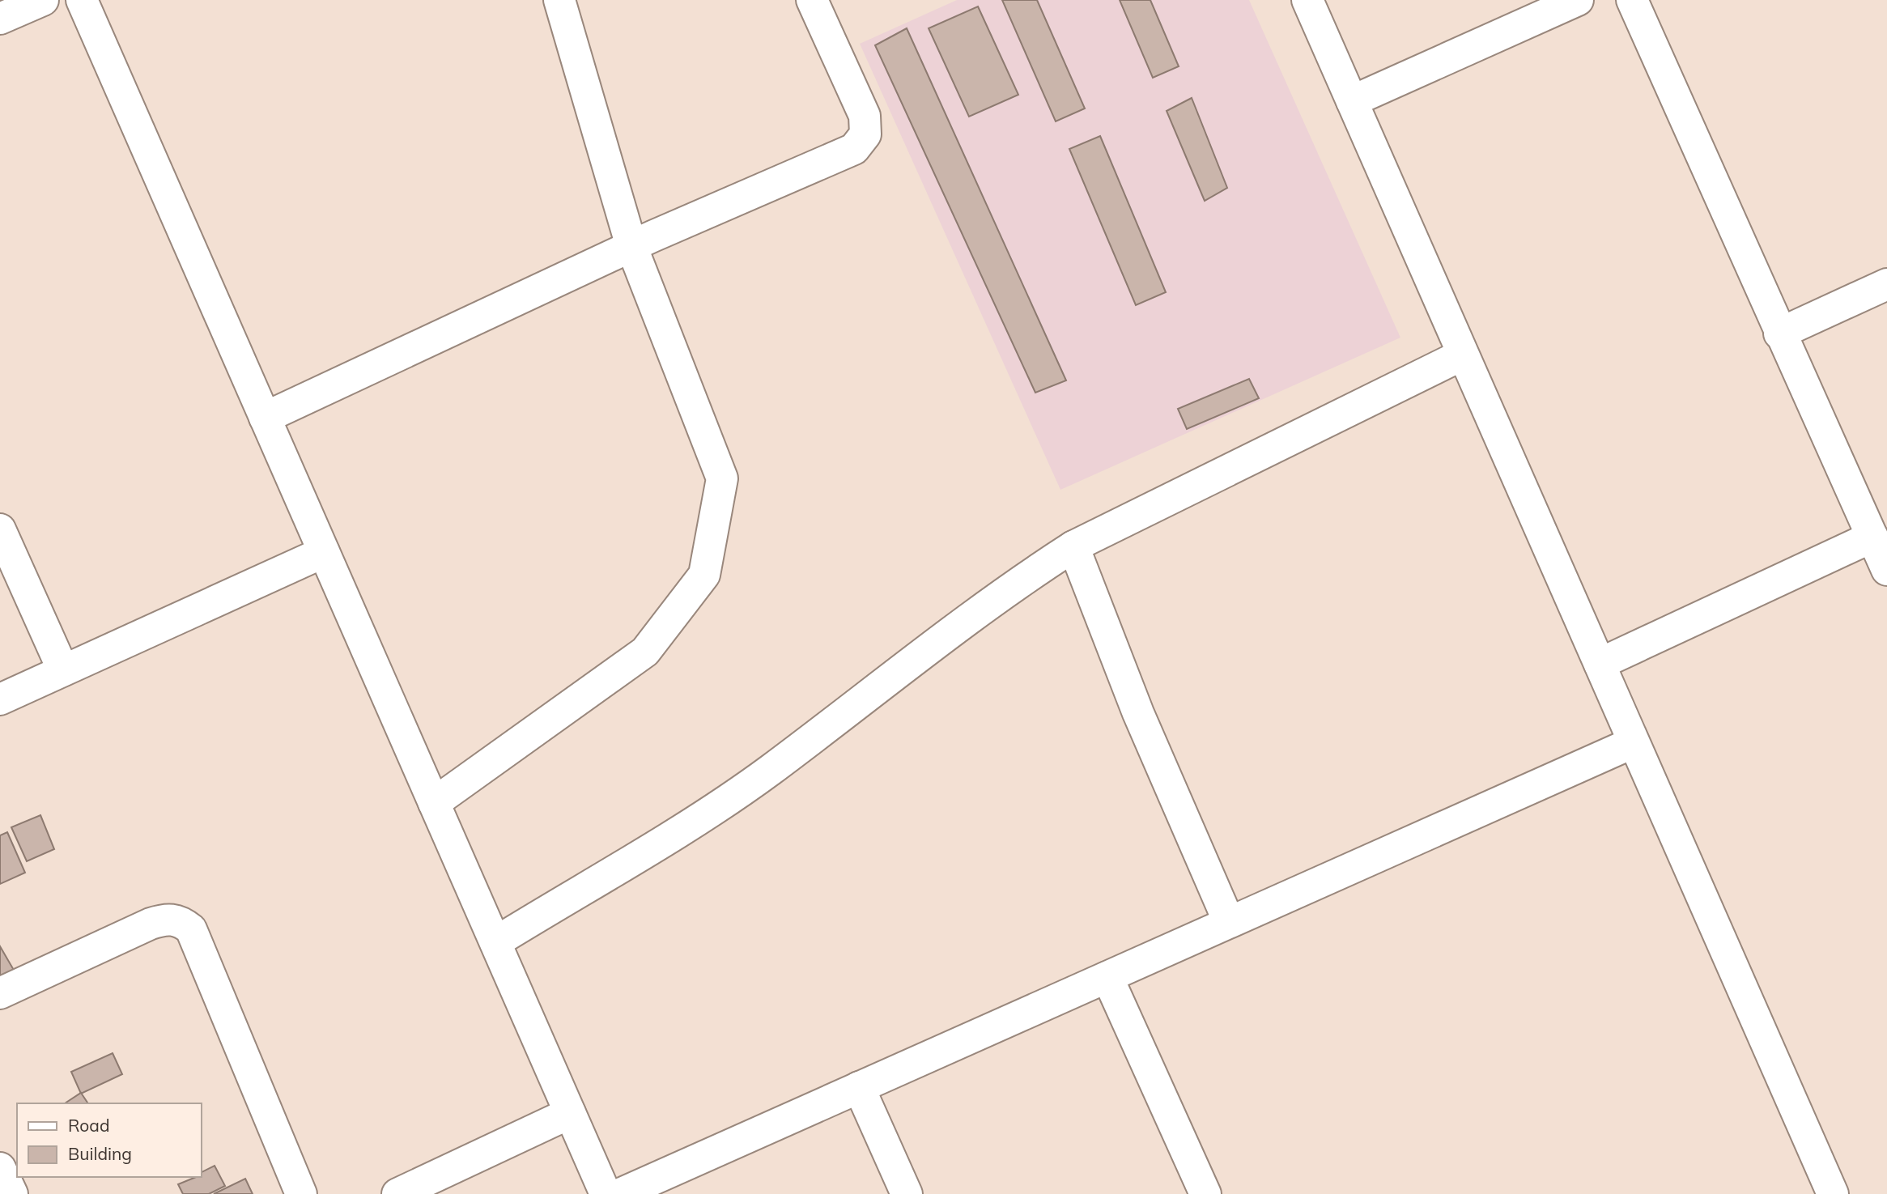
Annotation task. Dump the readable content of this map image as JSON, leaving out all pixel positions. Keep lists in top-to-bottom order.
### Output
{
  "legend": ["Road", "Building"]
}
